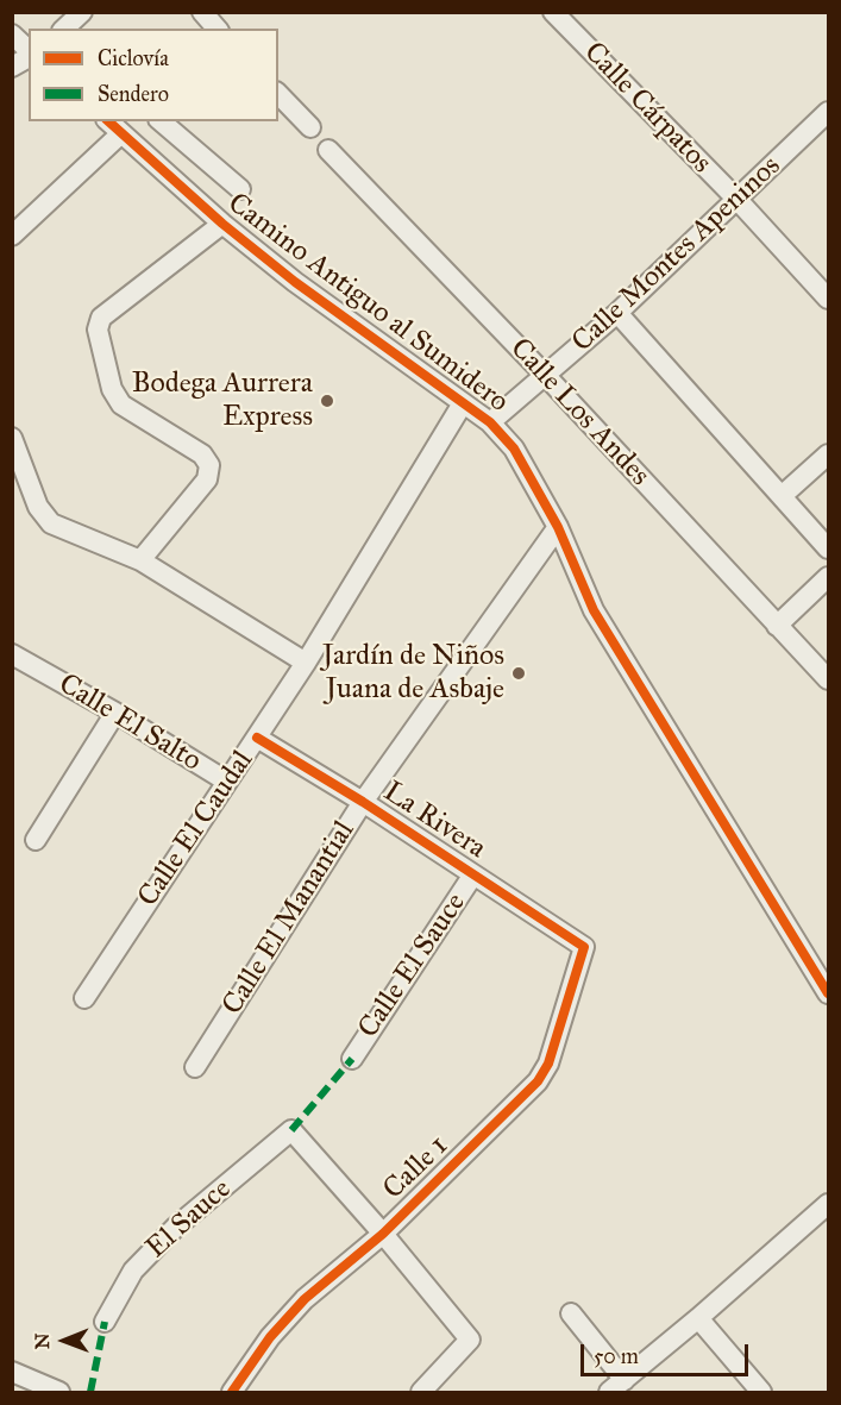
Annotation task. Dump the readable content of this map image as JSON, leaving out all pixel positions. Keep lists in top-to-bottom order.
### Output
{
  "streets": {
    "street": [
      "Calle Cárpatos",
      "Calle Montes Apeninos",
      "Camino Antiguo al Sumidero",
      "Calle Los Andes",
      "Calle El Salto",
      "La Rivera",
      "Calle El Caudal",
      "Calle El Manantial",
      "Calle El Sauce",
      "Calle 1",
      "El Sauce"
    ]
  },
  "crossings": [
    ["Calle Cárpatos", "Calle Montes Apeninos"],
    ["Calle Montes Apeninos", "Camino Antiguo al Sumidero"],
    ["Calle Montes Apeninos", "Calle Los Andes"],
    ["Camino Antiguo al Sumidero", "Calle El Caudal"],
    ["Camino Antiguo al Sumidero", "Calle El Manantial"],
    ["Calle El Salto", "Calle El Caudal"],
    ["La Rivera", "Calle El Caudal"],
    ["La Rivera", "Calle El Manantial"],
    ["La Rivera", "Calle El Sauce"],
    ["La Rivera", "Calle 1"],
    ["Calle 1", "El Sauce"]
  ],
  "places": ["Bodega Aurrera Express", "Jardín de Niños Juana de Asbaje"],
  "legend": ["Ciclovía", "Sendero"],
  "scale_bar": "50 m",
  "north": "left"
}
